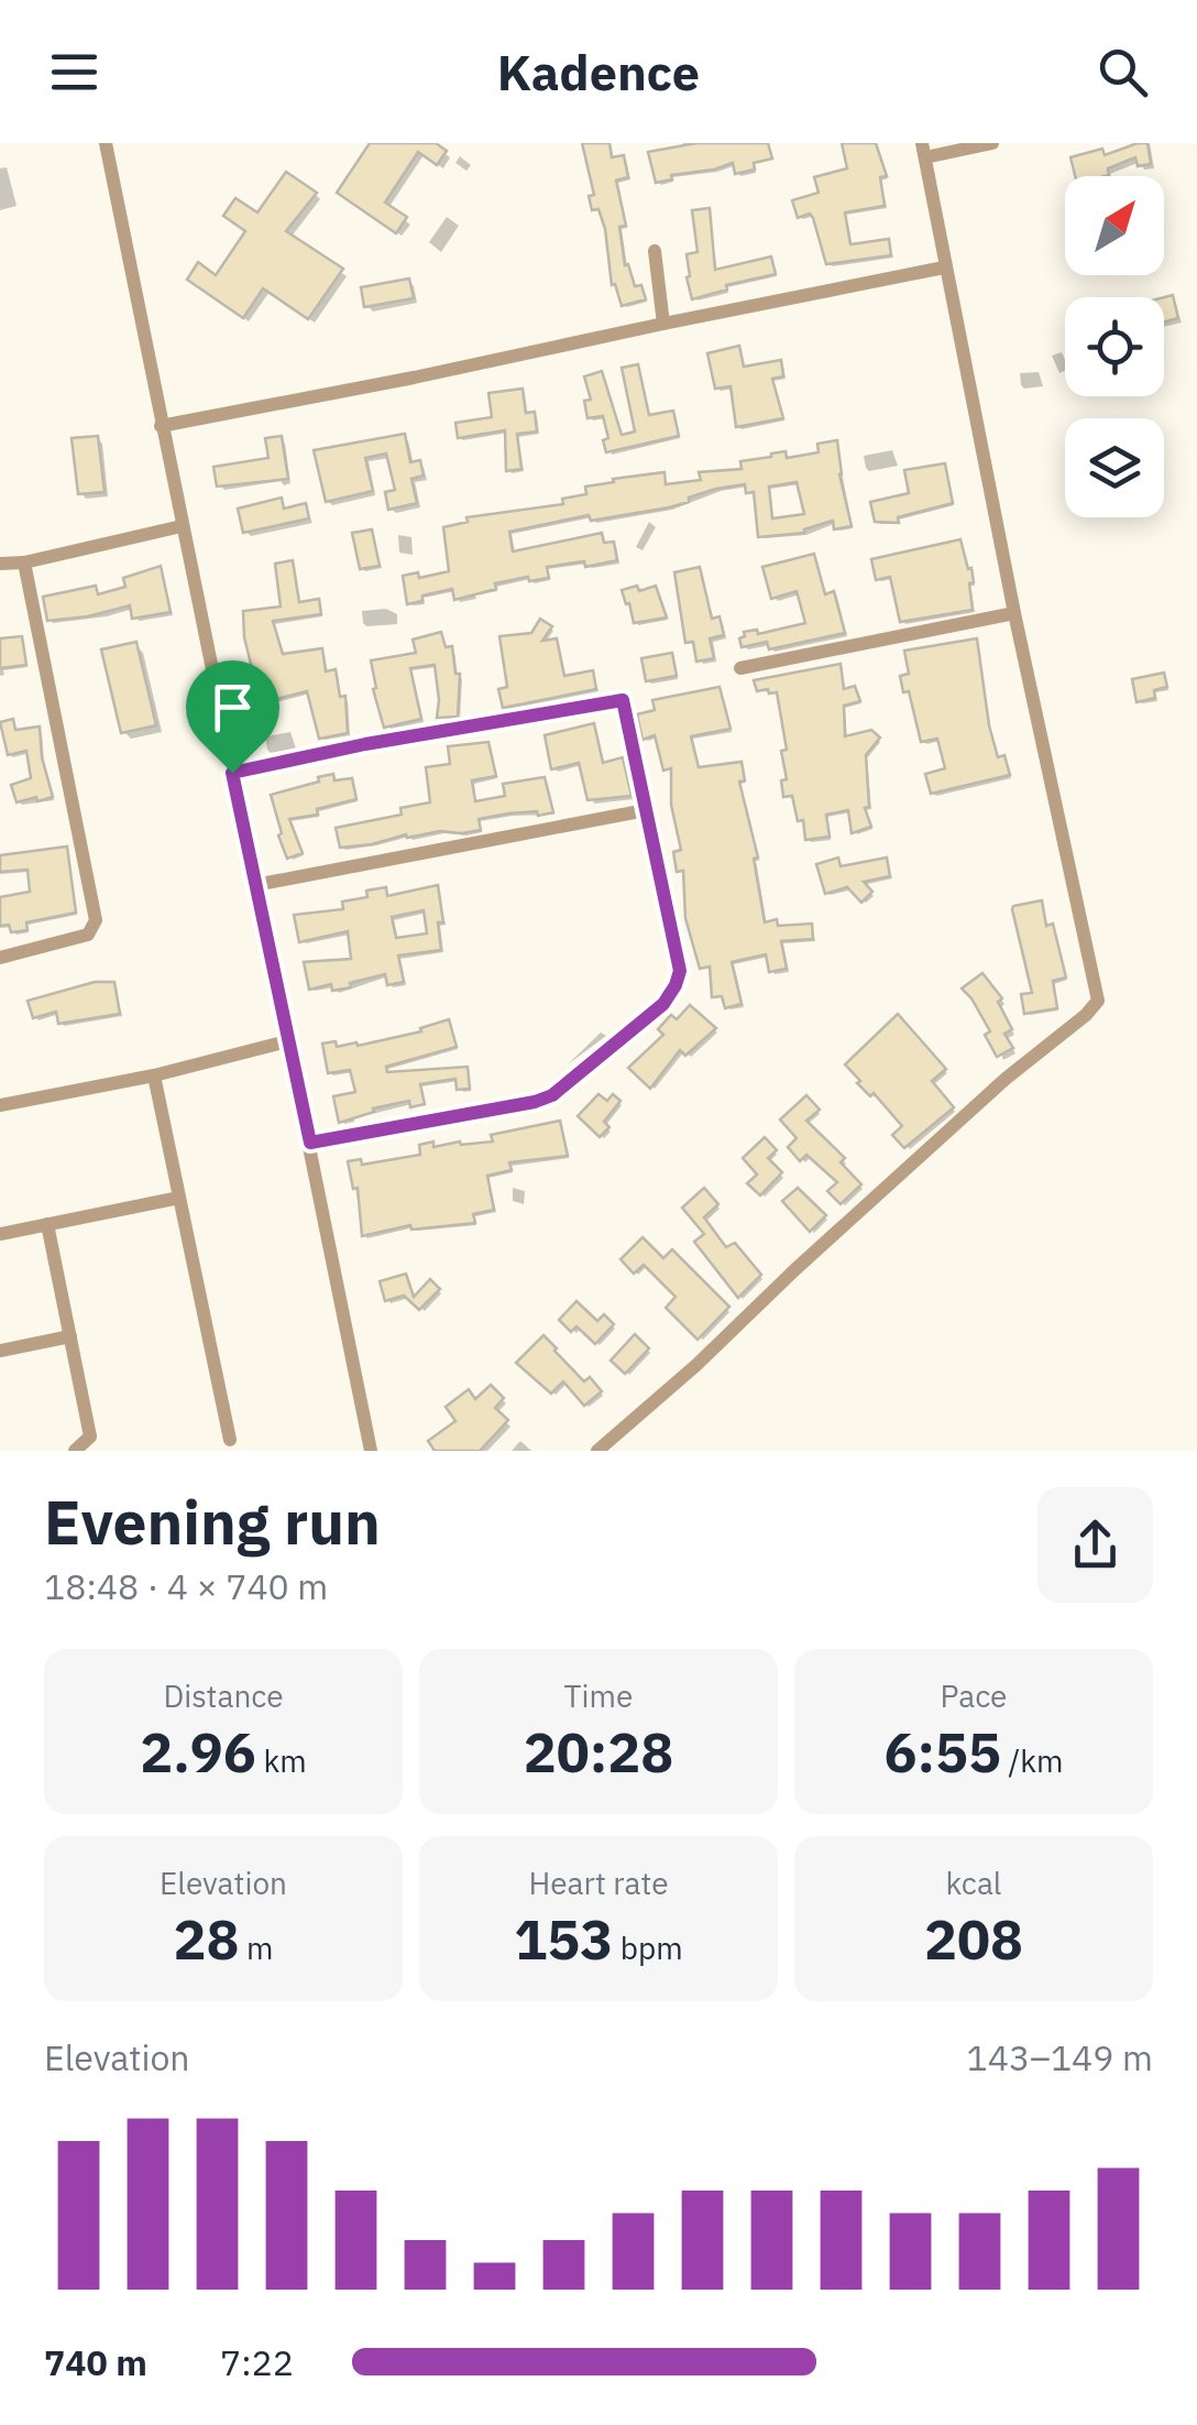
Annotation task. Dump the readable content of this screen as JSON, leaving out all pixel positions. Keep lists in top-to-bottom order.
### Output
{
  "north": "top right",
  "page": {
    "header": "Kadence",
    "heading": ["Evening run", "18:48 · 4 × 740 m"],
    "stats": [
      ["Distance", "2.96 km"],
      ["Time", "20:28"],
      ["Pace", "6:55 /km"],
      ["Elevation", "28 m"],
      ["Heart rate", "153 bpm"],
      ["kcal", "208"]
    ],
    "chart": ["Elevation", "143–149 m"],
    "list": [
      {
        "name": "740 m",
        "note": "7:22"
      }
    ]
  }
}
